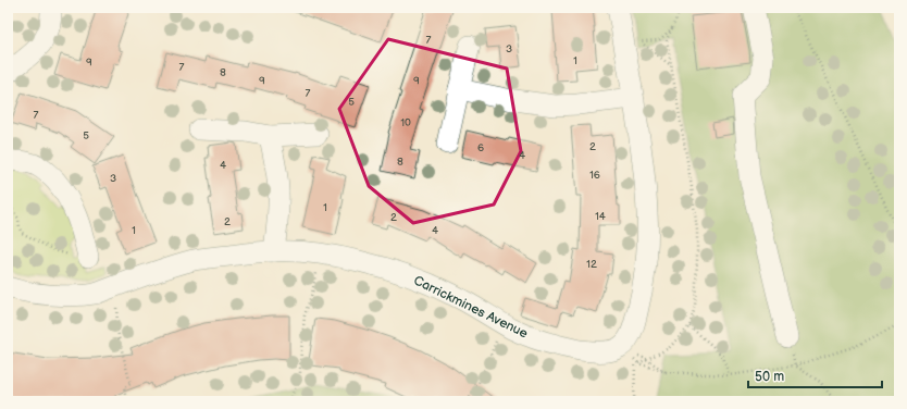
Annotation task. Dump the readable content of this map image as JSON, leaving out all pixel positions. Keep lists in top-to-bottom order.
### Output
{
  "streets": {
    "street": ["Carrickmines Avenue"]
  },
  "house_numbers": [
    "7",
    "3",
    "1",
    "9",
    "7",
    "8",
    "9",
    "9",
    "7",
    "5",
    "7",
    "10",
    "5",
    "2",
    "6",
    "4",
    "8",
    "4",
    "16",
    "3",
    "1",
    "14",
    "2",
    "2",
    "1",
    "4",
    "12"
  ],
  "scale_bar": "50 m"
}
